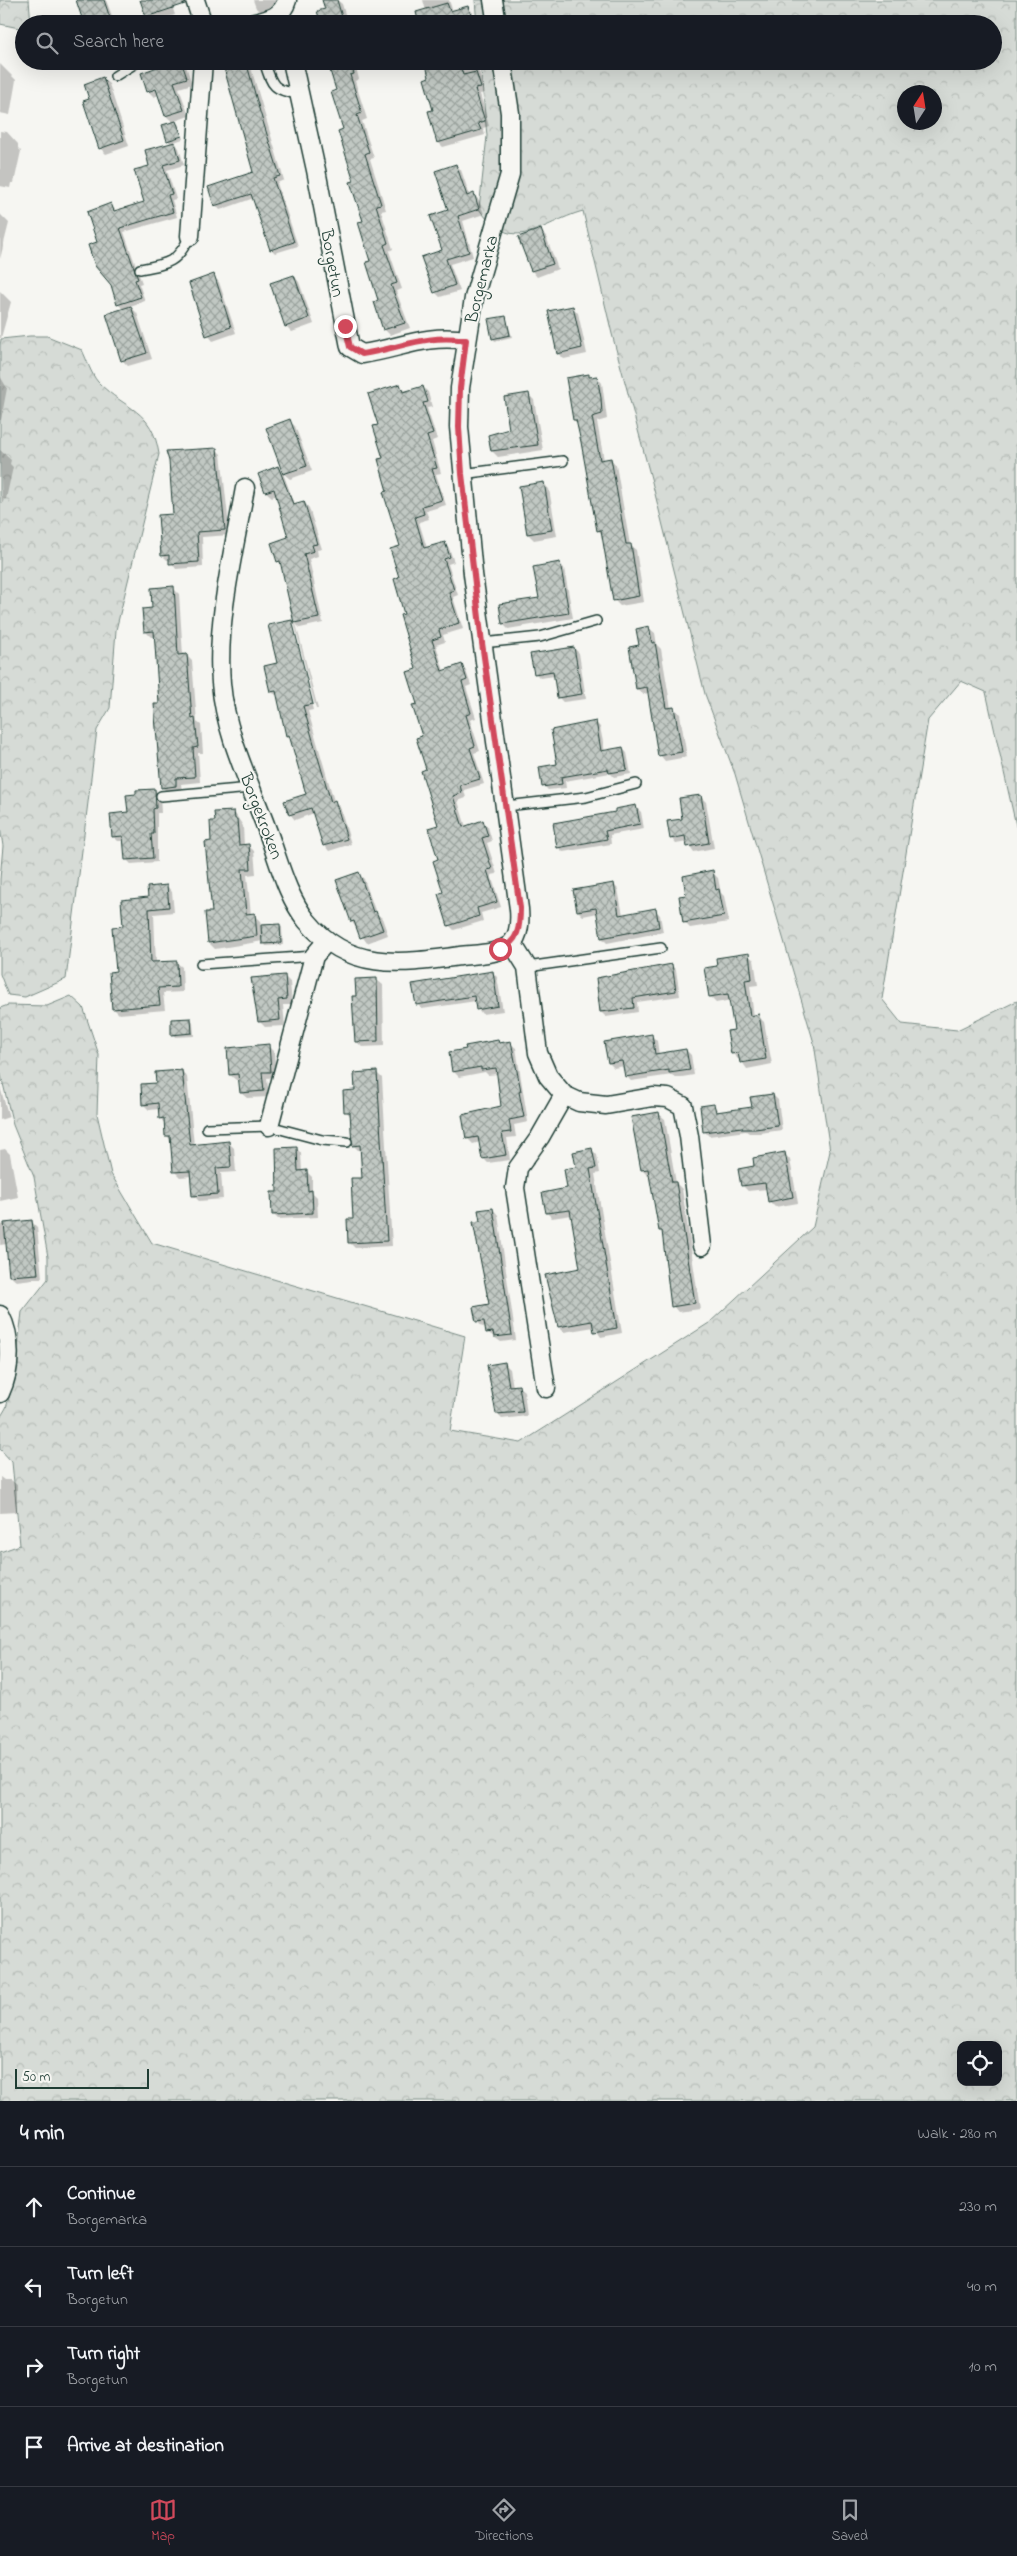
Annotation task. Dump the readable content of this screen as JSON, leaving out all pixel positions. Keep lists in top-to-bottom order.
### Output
{
  "streets": {
    "street": ["Borgetun", "Borgemarka", "Borgekroken"]
  },
  "crossings": [
    ["Borgetun", "Borgemarka"],
    ["Borgemarka", "Borgekroken"]
  ],
  "scale_bar": "50 m",
  "north": "top",
  "page": {
    "search": "Search here",
    "scale": "50 m",
    "heading": ["4 min", "Walk · 280 m"],
    "list": [
      ["Continue", "Borgemarka", "230 m"],
      ["Turn left", "Borgetun", "40 m"],
      ["Turn right", "Borgetun", "10 m"],
      "Arrive at destination"
    ],
    "nav": ["Map", "Directions", "Saved"]
  }
}
